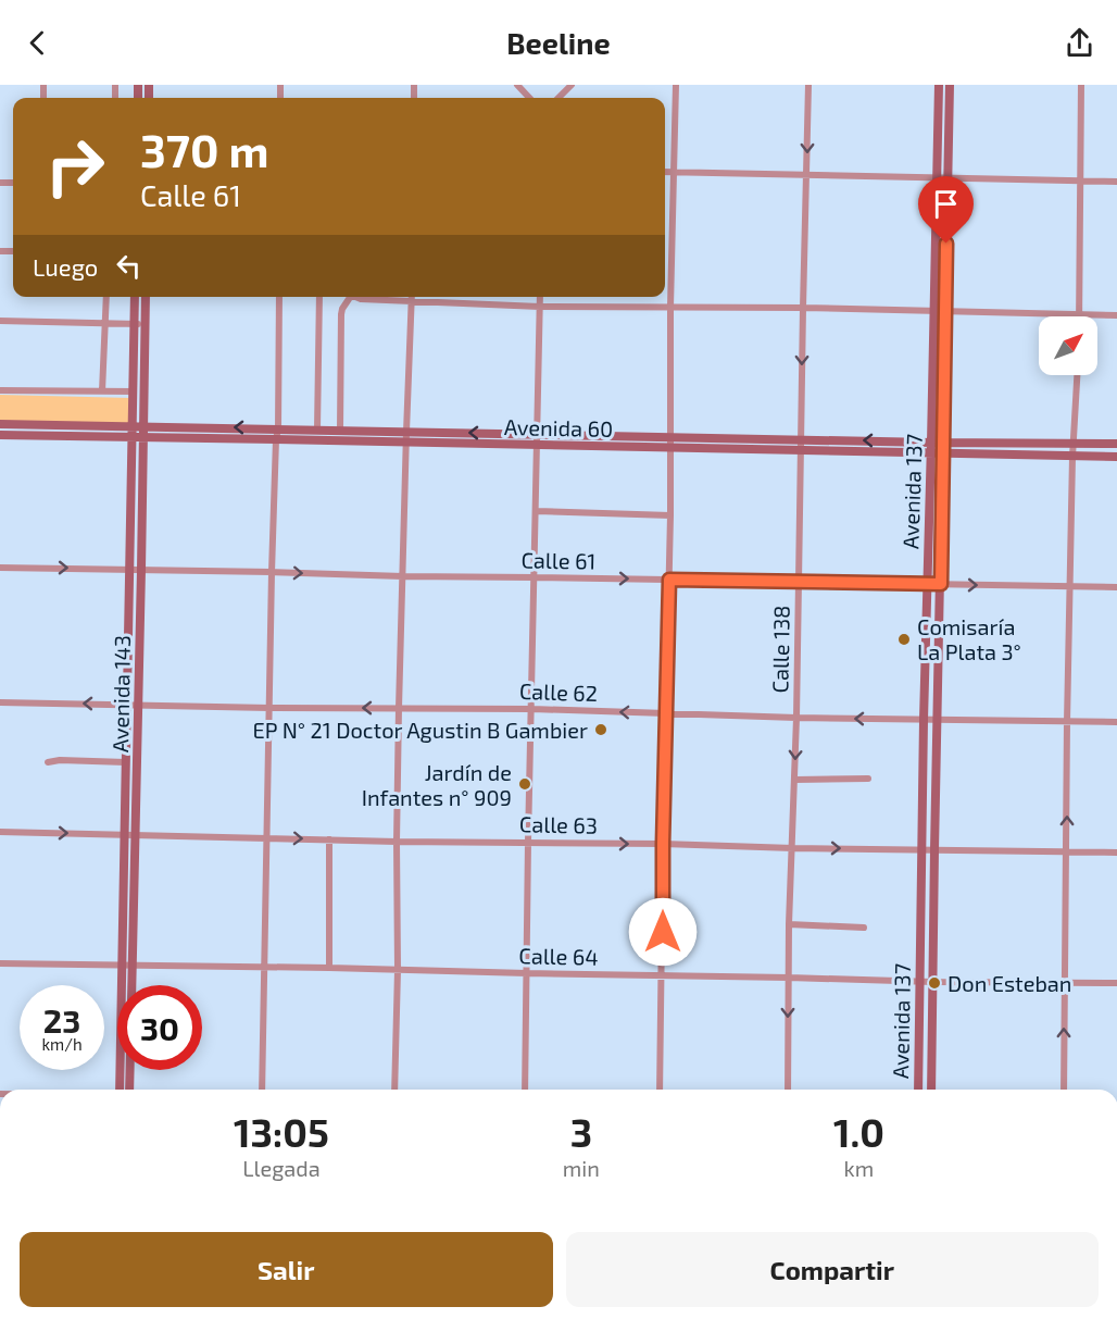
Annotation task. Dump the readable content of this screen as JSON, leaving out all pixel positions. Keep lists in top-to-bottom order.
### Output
{
  "streets": {
    "main road": ["Avenida 60", "Avenida 137", "Avenida 143"],
    "street": [
      "Calle 61",
      "Calle 138",
      "Calle 62",
      "Calle 63",
      "Calle 64"
    ]
  },
  "crossings": [
    ["Avenida 60", "Avenida 137"],
    ["Avenida 60", "Calle 138"],
    ["Avenida 60", "Avenida 143"],
    ["Avenida 137", "Calle 61"],
    ["Avenida 137", "Calle 62"],
    ["Avenida 137", "Calle 63"],
    ["Avenida 137", "Calle 64"],
    ["Calle 61", "Calle 138"],
    ["Calle 61", "Avenida 143"],
    ["Calle 138", "Calle 62"],
    ["Calle 138", "Calle 63"],
    ["Calle 138", "Calle 64"],
    ["Calle 62", "Avenida 143"],
    ["Avenida 143", "Calle 63"],
    ["Avenida 143", "Calle 64"]
  ],
  "one_way": [
    "Calle 61",
    "Calle 138",
    "Calle 62",
    "Calle 63"
  ],
  "places": [
    "Comisaría La Plata 3°",
    "EP N° 21 Doctor Agustin B Gambier",
    "Jardín de Infantes n° 909",
    "Don Esteban"
  ],
  "north": "top right",
  "page": {
    "header": "Beeline",
    "turn": ["370 m", "Calle 61"],
    "then": "Luego",
    "speed": "23 km/h",
    "limit": "30",
    "eta": [
      "13:05",
      "Llegada",
      "3",
      "min",
      "1.0",
      "km"
    ],
    "buttons": ["Salir", "Compartir"]
  }
}
